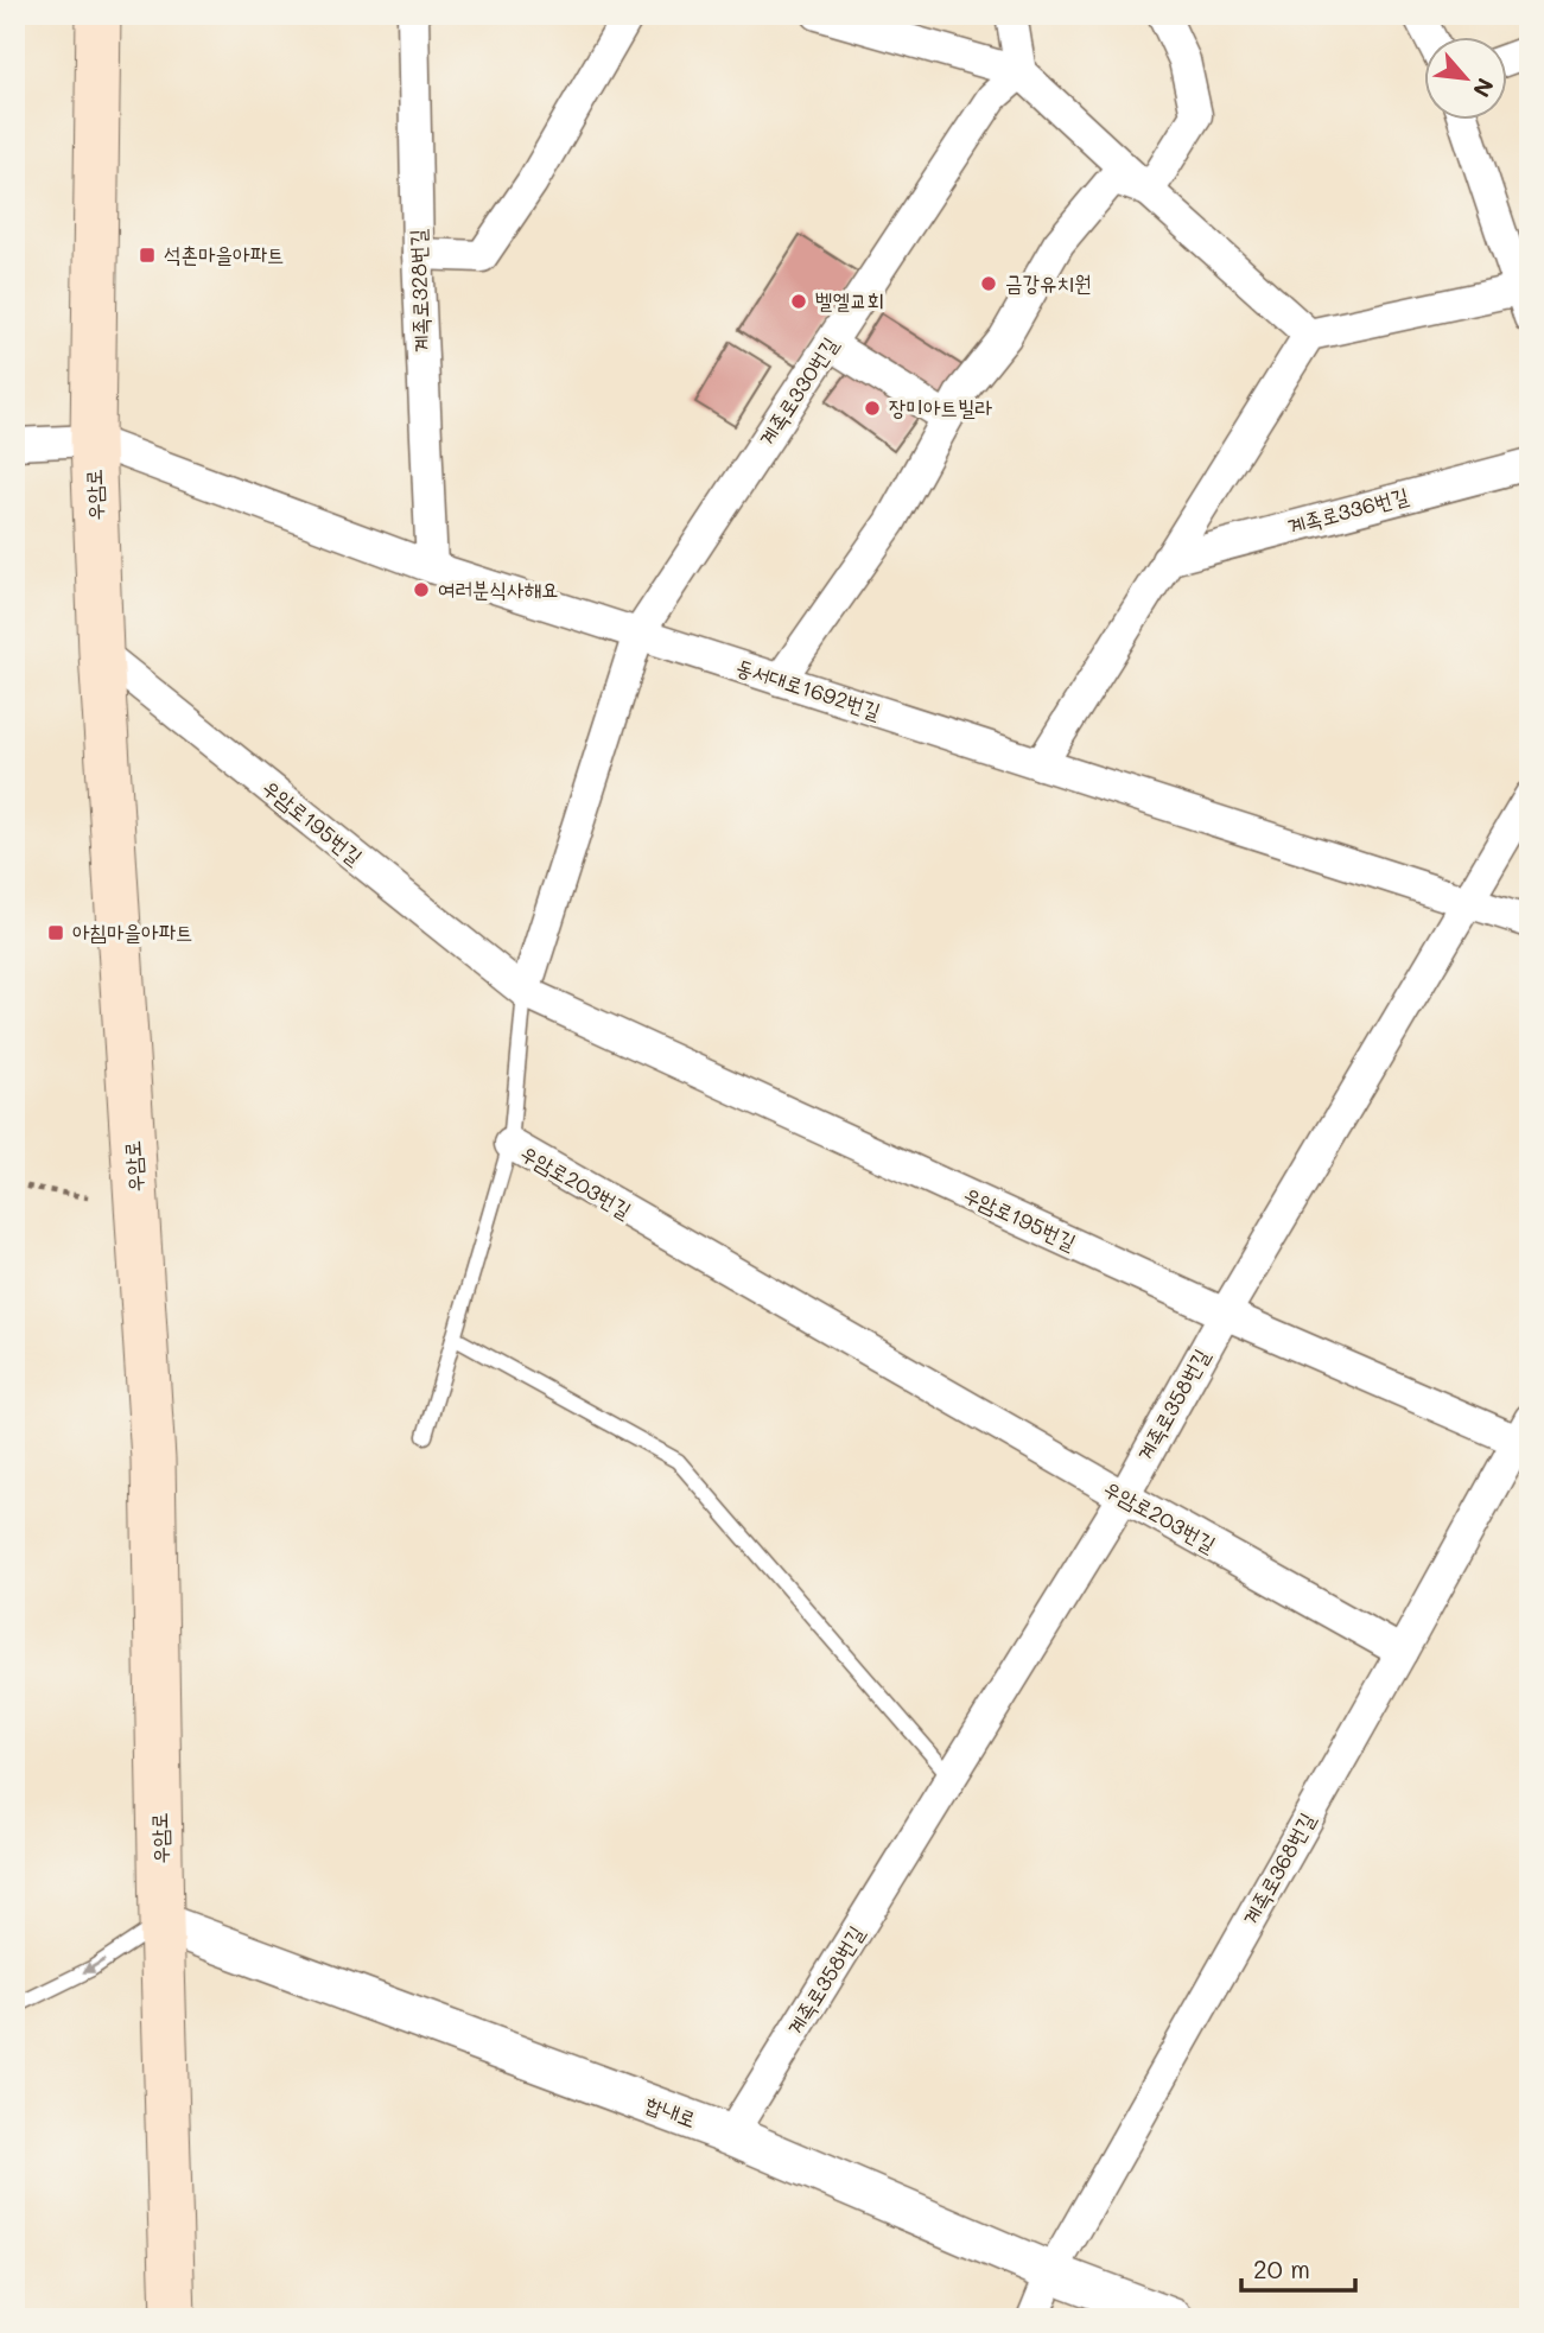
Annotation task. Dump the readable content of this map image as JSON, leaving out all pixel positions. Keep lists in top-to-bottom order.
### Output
{
  "streets": {
    "main road": ["우암로"],
    "street": [
      "계족로328번길",
      "계족로330번길",
      "계족로336번길",
      "동서대로1692번길",
      "우암로195번길",
      "우암로203번길",
      "계족로358번길",
      "계족로368번길",
      "합내로"
    ]
  },
  "crossings": [
    ["계족로328번길", "동서대로1692번길"],
    ["계족로330번길", "동서대로1692번길"],
    ["우암로", "동서대로1692번길"],
    ["우암로", "우암로195번길"],
    ["우암로", "합내로"],
    ["동서대로1692번길", "계족로358번길"],
    ["우암로195번길", "계족로358번길"],
    ["우암로195번길", "계족로368번길"],
    ["우암로203번길", "계족로358번길"],
    ["우암로203번길", "계족로368번길"],
    ["계족로358번길", "합내로"],
    ["계족로368번길", "합내로"]
  ],
  "places": {
    "transit": ["석촌마을아파트", "아침마을아파트"],
    "other": [
      "금강유치원",
      "벨엘교회",
      "장미아트빌라",
      "여러분식사해요"
    ]
  },
  "scale_bar": "20 m",
  "north": "bottom right"
}
